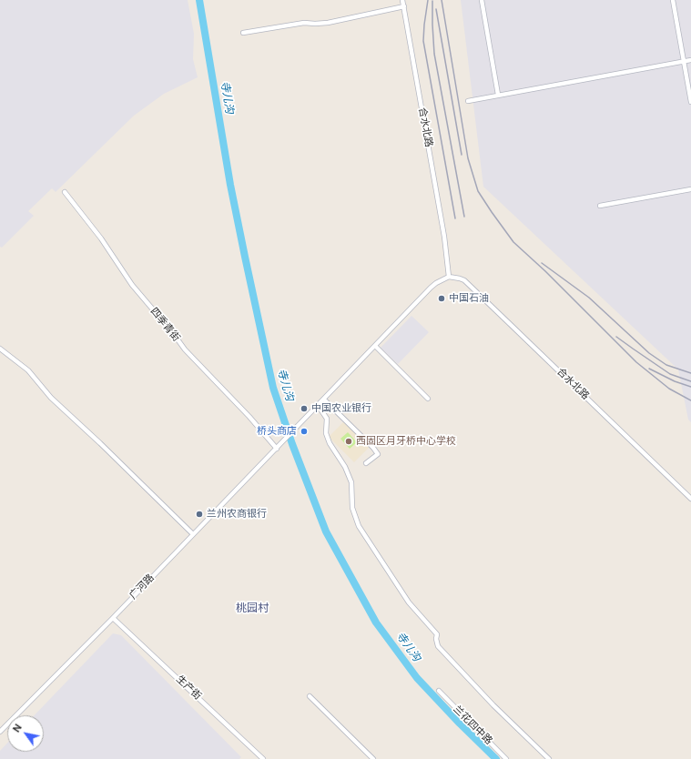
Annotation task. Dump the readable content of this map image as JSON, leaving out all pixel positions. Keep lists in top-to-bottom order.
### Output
{
  "streets": {
    "street": [
      "合水北路",
      "四季青街",
      "广河路",
      "生产街",
      "兰花四中路"
    ]
  },
  "crossings": [
    ["四季青街", "广河路"],
    ["广河路", "生产街"]
  ],
  "districts": ["桃园村"],
  "water": ["寺儿沟"],
  "places": [
    "中国石油",
    "中国农业银行",
    "桥头商店",
    "西固区月牙桥中心学校",
    "兰州农商银行"
  ],
  "north": "top left"
}
